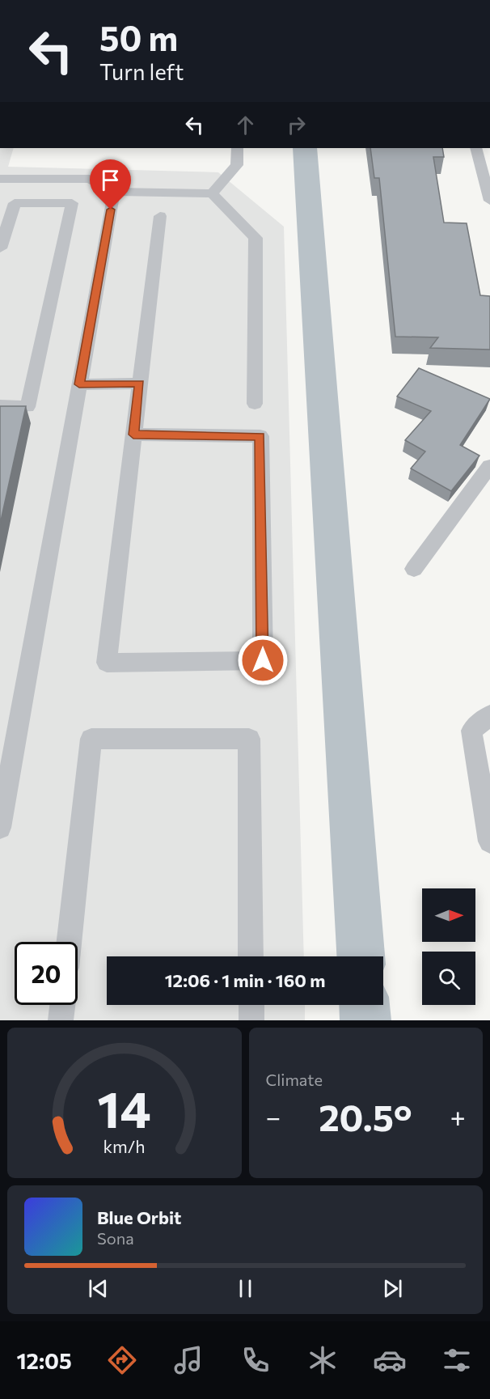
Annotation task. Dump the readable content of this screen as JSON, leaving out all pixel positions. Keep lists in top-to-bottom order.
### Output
{
  "north": "right",
  "page": {
    "turn": ["50 m", "Turn left"],
    "limit": "20",
    "trip": "12:06 · 1 min · 160 m",
    "tile": "Climate",
    "heat": ["−", "20.5°", "+"],
    "song": ["Blue Orbit", "Sona"],
    "tabs": "12:05",
    "gauge": ["14", "km/h"]
  }
}
